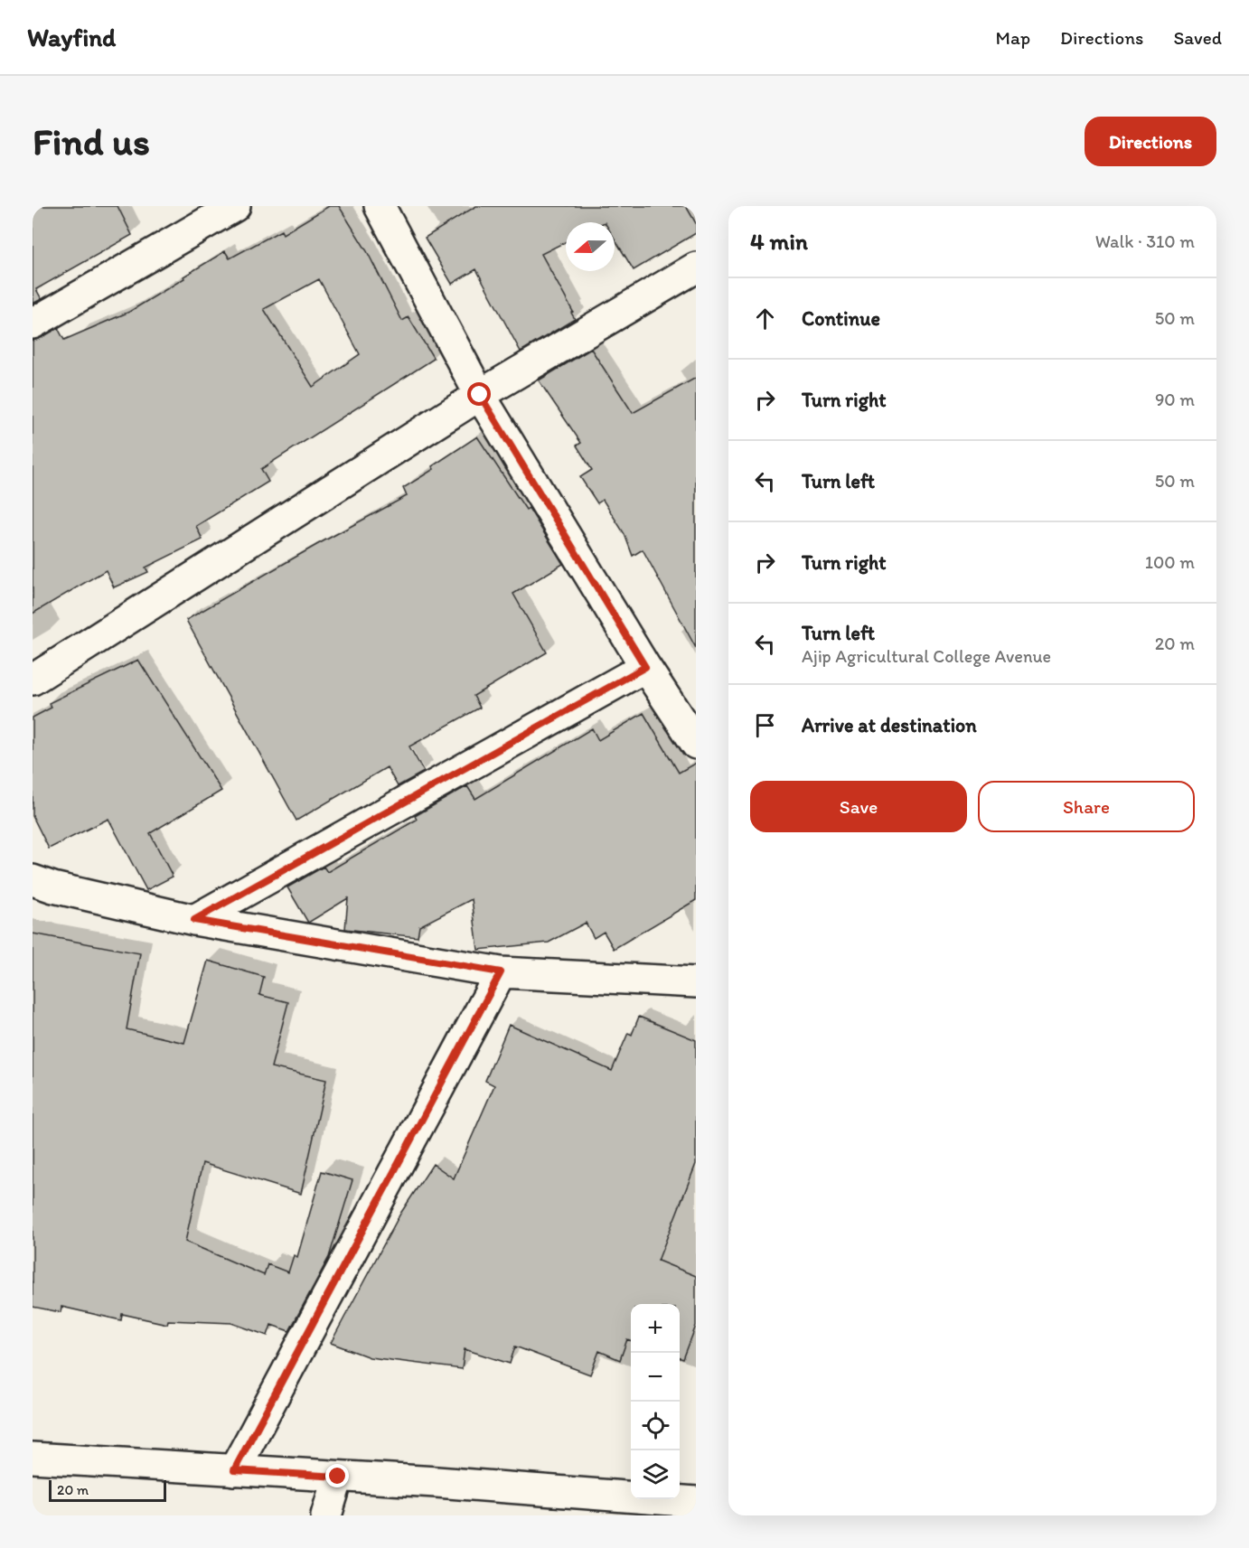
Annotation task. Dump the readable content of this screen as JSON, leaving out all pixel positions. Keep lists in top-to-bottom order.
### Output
{
  "scale_bar": "20 m",
  "north": "left",
  "page": {
    "header": "Wayfind",
    "nav": ["Map", "Directions", "Saved"],
    "buttons": [
      "Directions",
      ["Save", "Share"]
    ],
    "title": "Find us",
    "heading": ["4 min", "Walk · 310 m"],
    "list": [
      ["Continue", "50 m"],
      ["Turn right", "90 m"],
      ["Turn left", "50 m"],
      ["Turn right", "100 m"],
      ["Turn left", "Ajip Agricultural College Avenue", "20 m"],
      "Arrive at destination"
    ],
    "map_buttons": ["+", "−"],
    "scale": "20 m"
  }
}
